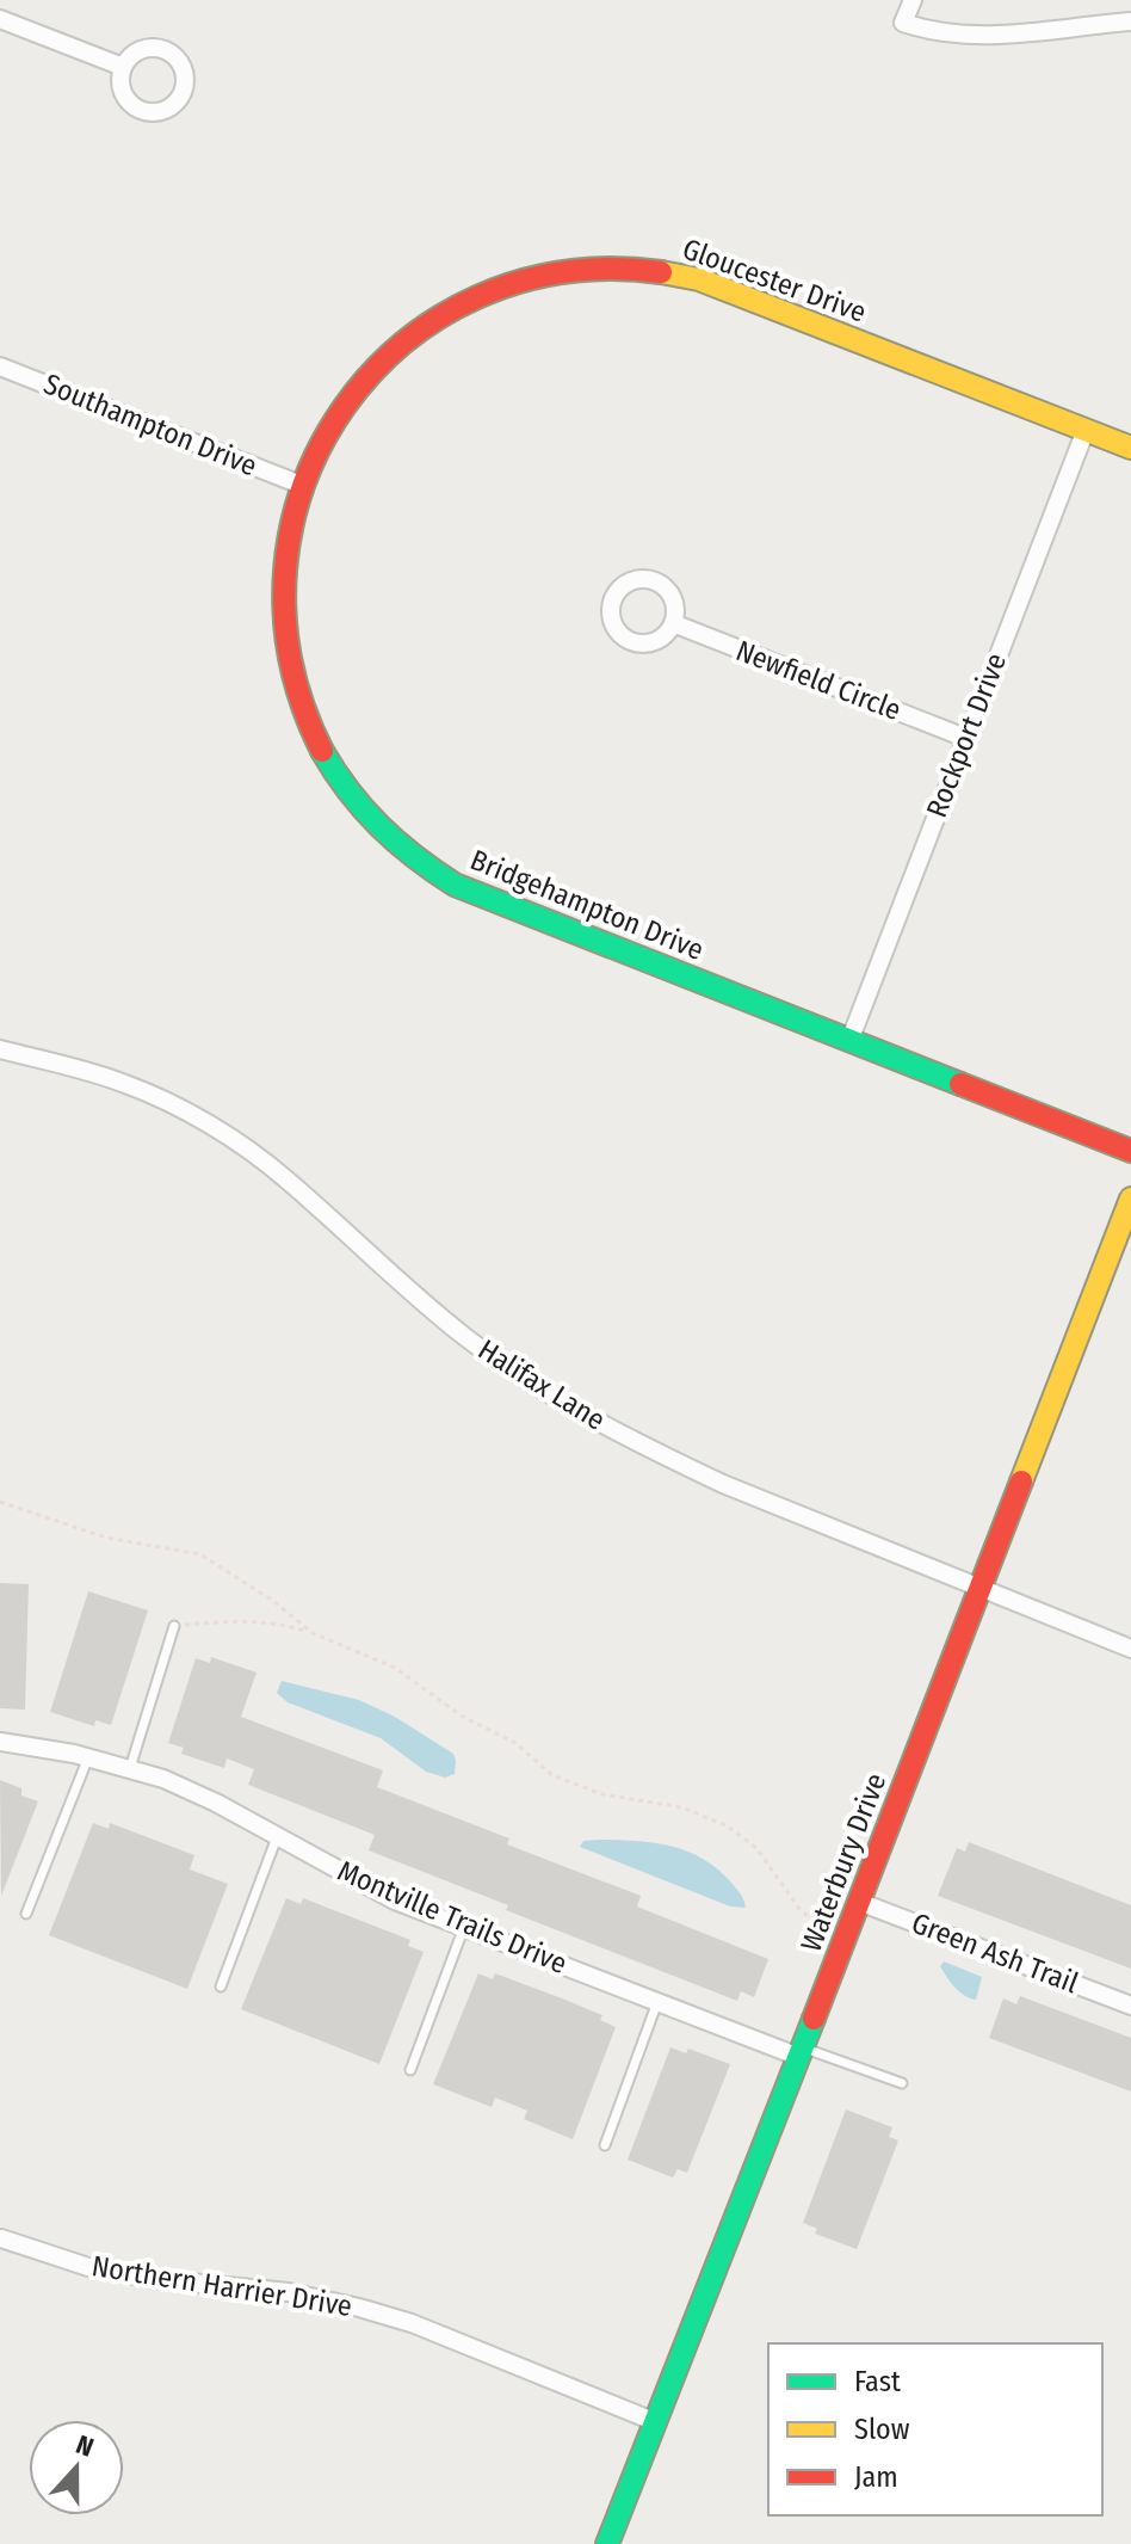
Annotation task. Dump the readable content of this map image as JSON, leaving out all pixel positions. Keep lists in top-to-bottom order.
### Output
{
  "streets": {
    "street": [
      "Gloucester Drive",
      "Southampton Drive",
      "Newfield Circle",
      "Rockport Drive",
      "Bridgehampton Drive",
      "Halifax Lane",
      "Waterbury Drive",
      "Montville Trails Drive",
      "Green Ash Trail",
      "Northern Harrier Drive"
    ]
  },
  "crossings": [
    ["Gloucester Drive", "Southampton Drive"],
    ["Gloucester Drive", "Rockport Drive"],
    ["Gloucester Drive", "Bridgehampton Drive"],
    ["Southampton Drive", "Bridgehampton Drive"],
    ["Newfield Circle", "Rockport Drive"],
    ["Rockport Drive", "Bridgehampton Drive"],
    ["Halifax Lane", "Waterbury Drive"],
    ["Waterbury Drive", "Montville Trails Drive"],
    ["Waterbury Drive", "Green Ash Trail"],
    ["Waterbury Drive", "Northern Harrier Drive"]
  ],
  "legend": ["Fast", "Slow", "Jam"],
  "north": "top"
}
